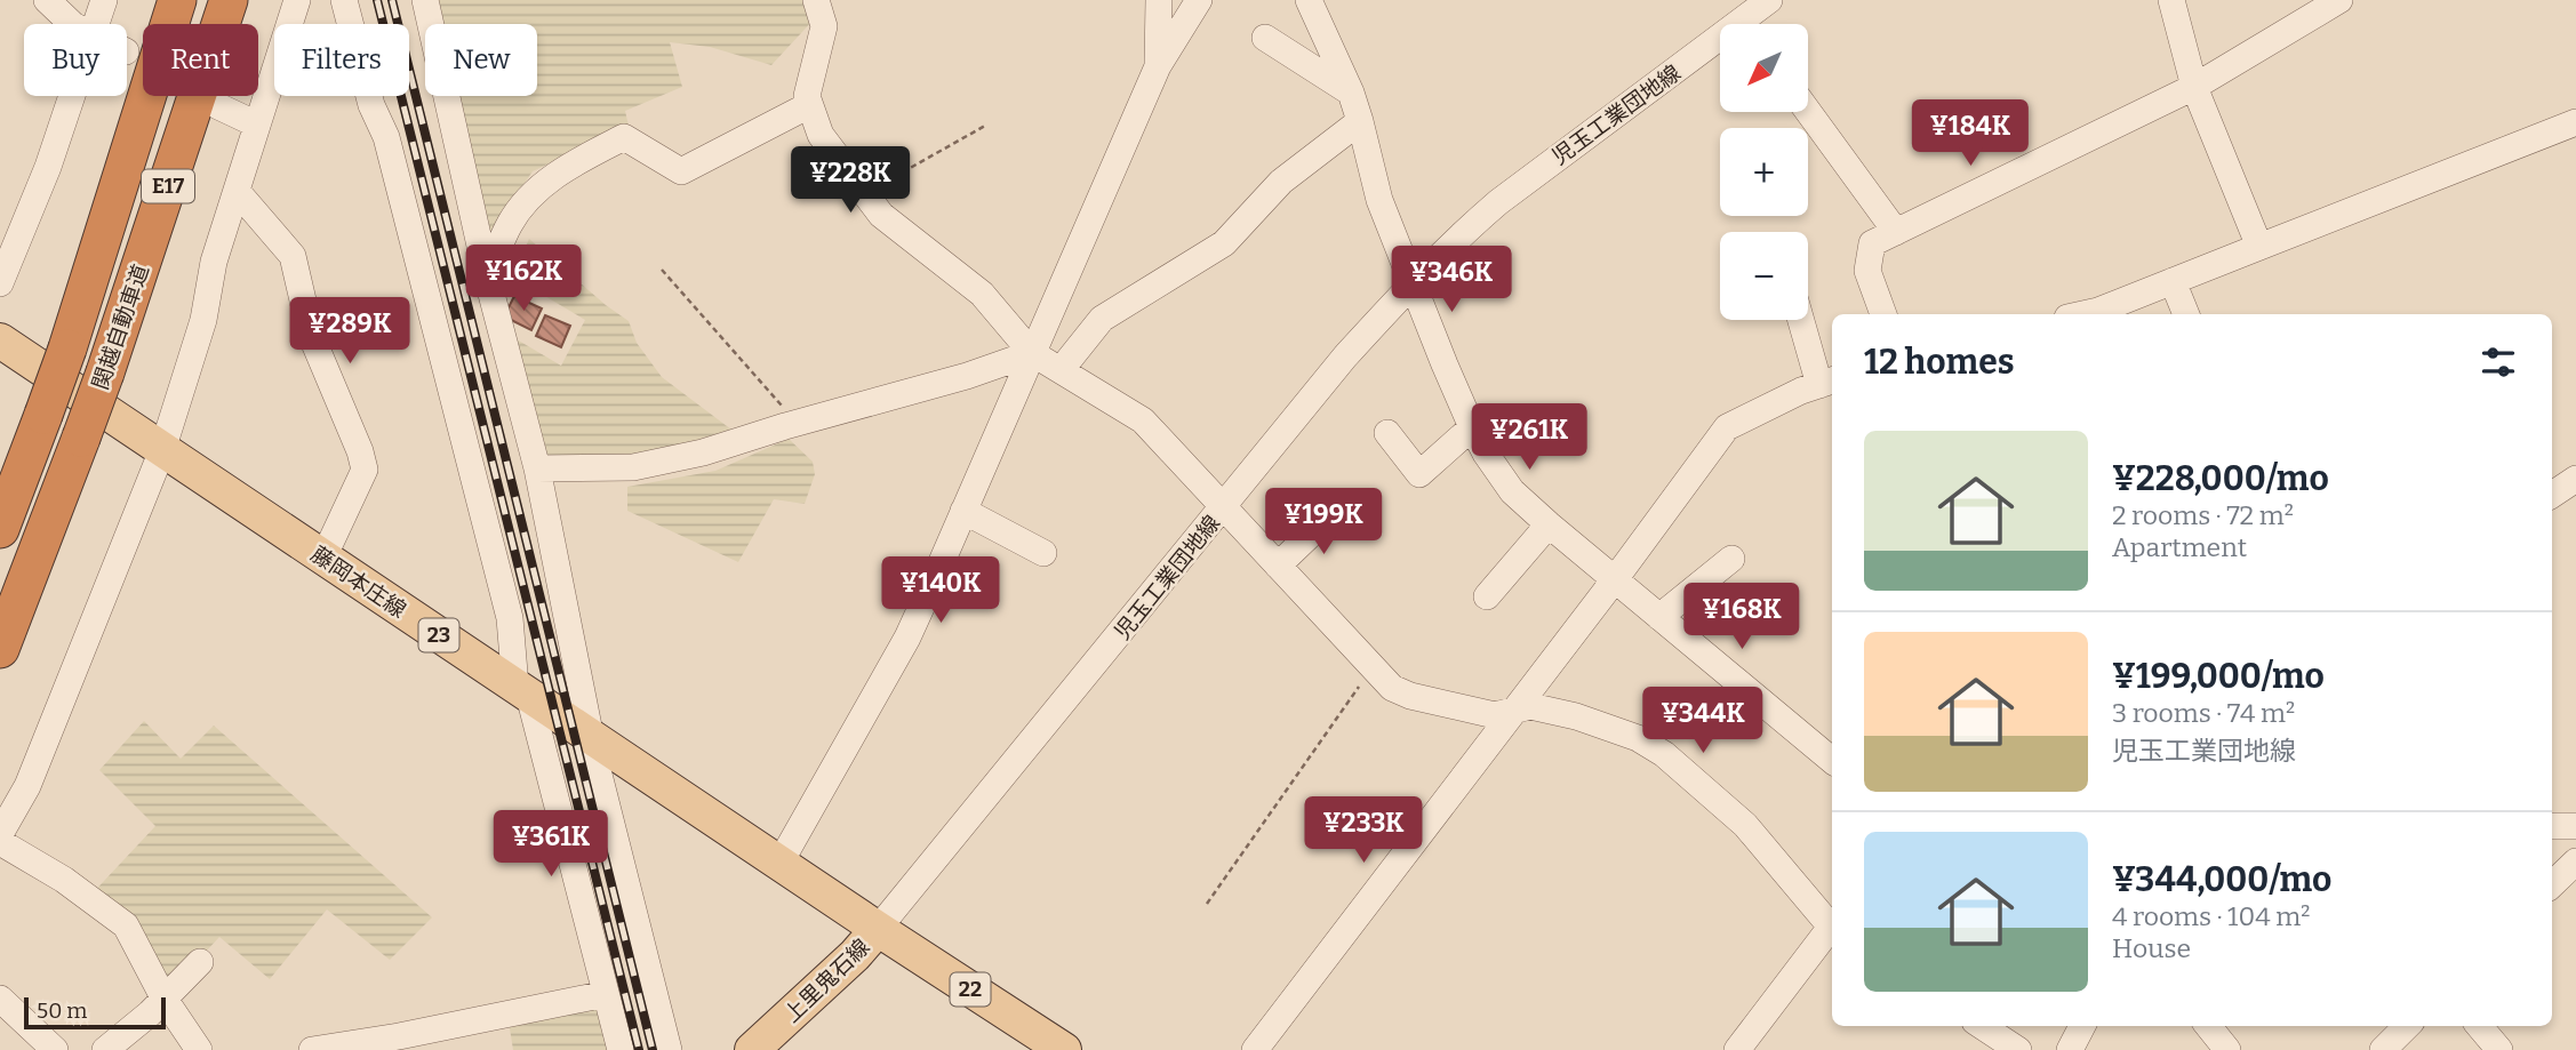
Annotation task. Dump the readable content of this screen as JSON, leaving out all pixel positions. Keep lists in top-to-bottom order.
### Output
{
  "streets": {
    "highway": ["E17", "関越自動車道"],
    "main road": [
      "藤岡本庄線",
      "23",
      "上里鬼石線",
      "22"
    ],
    "street": ["児玉工業団地線"]
  },
  "crossings": [
    ["児玉工業団地線", "藤岡本庄線"],
    ["児玉工業団地線", "上里鬼石線"],
    ["藤岡本庄線", "上里鬼石線"]
  ],
  "scale_bar": "50 m",
  "north": "bottom left",
  "page": {
    "map_buttons": ["+", "−"],
    "chip": [
      "Buy",
      "Rent",
      "Filters",
      "New"
    ],
    "price": [
      "¥184K",
      "¥228K",
      "¥162K",
      "¥346K",
      "¥289K",
      "¥261K",
      "¥199K",
      "¥140K",
      "¥168K",
      "¥344K",
      "¥233K",
      "¥361K"
    ],
    "heading": "12 homes",
    "list": [
      {
        "name": "¥228,000/mo",
        "note": "2 rooms · 72 m² · Apartment"
      },
      {
        "name": "¥199,000/mo",
        "note": "3 rooms · 74 m² · 児玉工業団地線"
      },
      {
        "name": "¥344,000/mo",
        "note": "4 rooms · 104 m² · House"
      }
    ],
    "scale": "50 m"
  }
}
